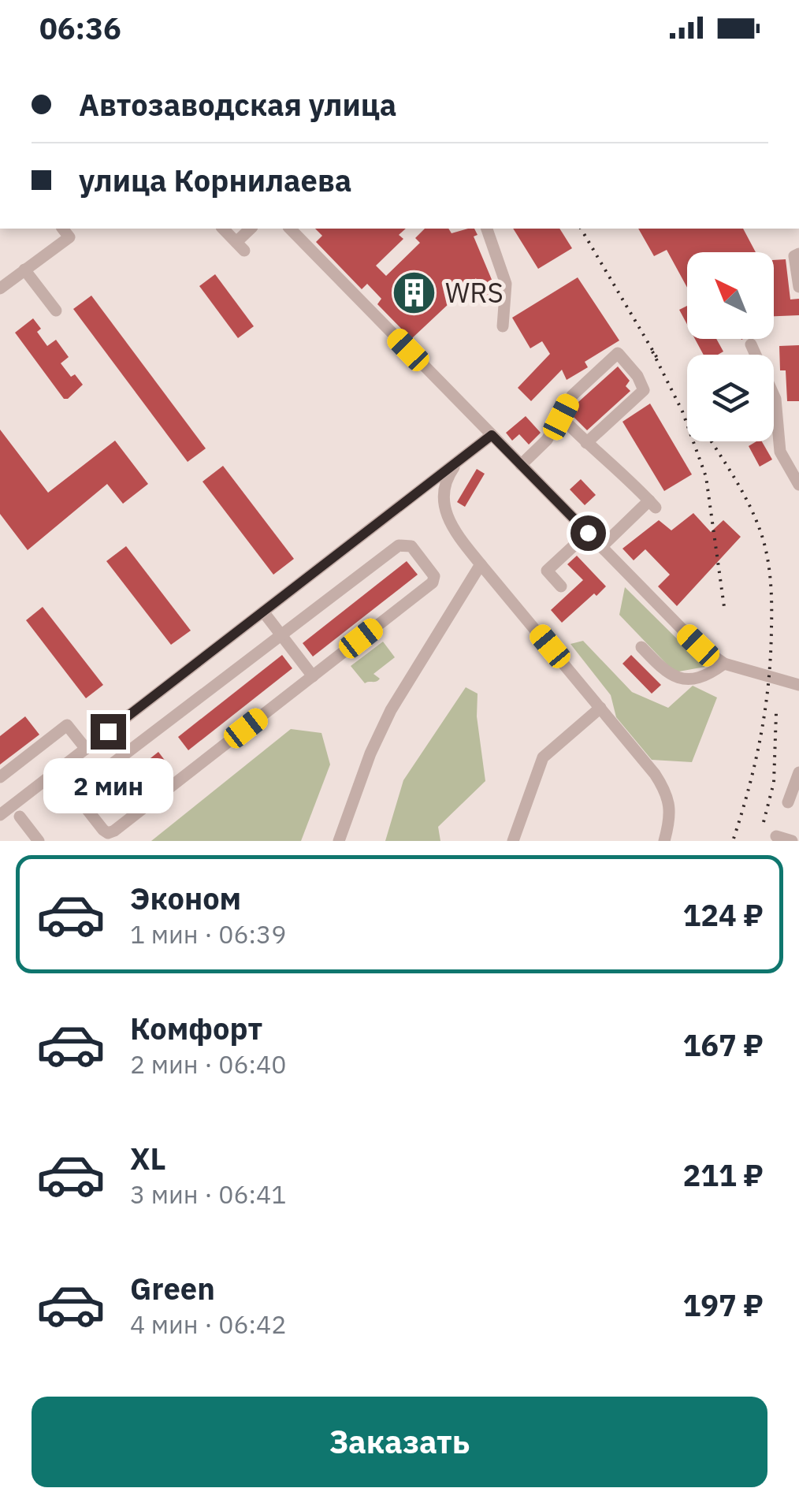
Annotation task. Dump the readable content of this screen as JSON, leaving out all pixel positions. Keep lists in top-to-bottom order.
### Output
{
  "places": {
    "building": ["WRS"]
  },
  "north": "top left",
  "page": {
    "status": "06:36",
    "banner": ["Автозаводская улица", "улица Корнилаева"],
    "bubble": "2 мин",
    "list": [
      {
        "name": "Эконом",
        "note": "1 мин · 06:39",
        "value": "124 ₽"
      },
      {
        "name": "Комфорт",
        "note": "2 мин · 06:40",
        "value": "167 ₽"
      },
      {
        "name": "XL",
        "note": "3 мин · 06:41",
        "value": "211 ₽"
      },
      {
        "name": "Green",
        "note": "4 мин · 06:42",
        "value": "197 ₽"
      }
    ],
    "buttons": "Заказать"
  }
}
